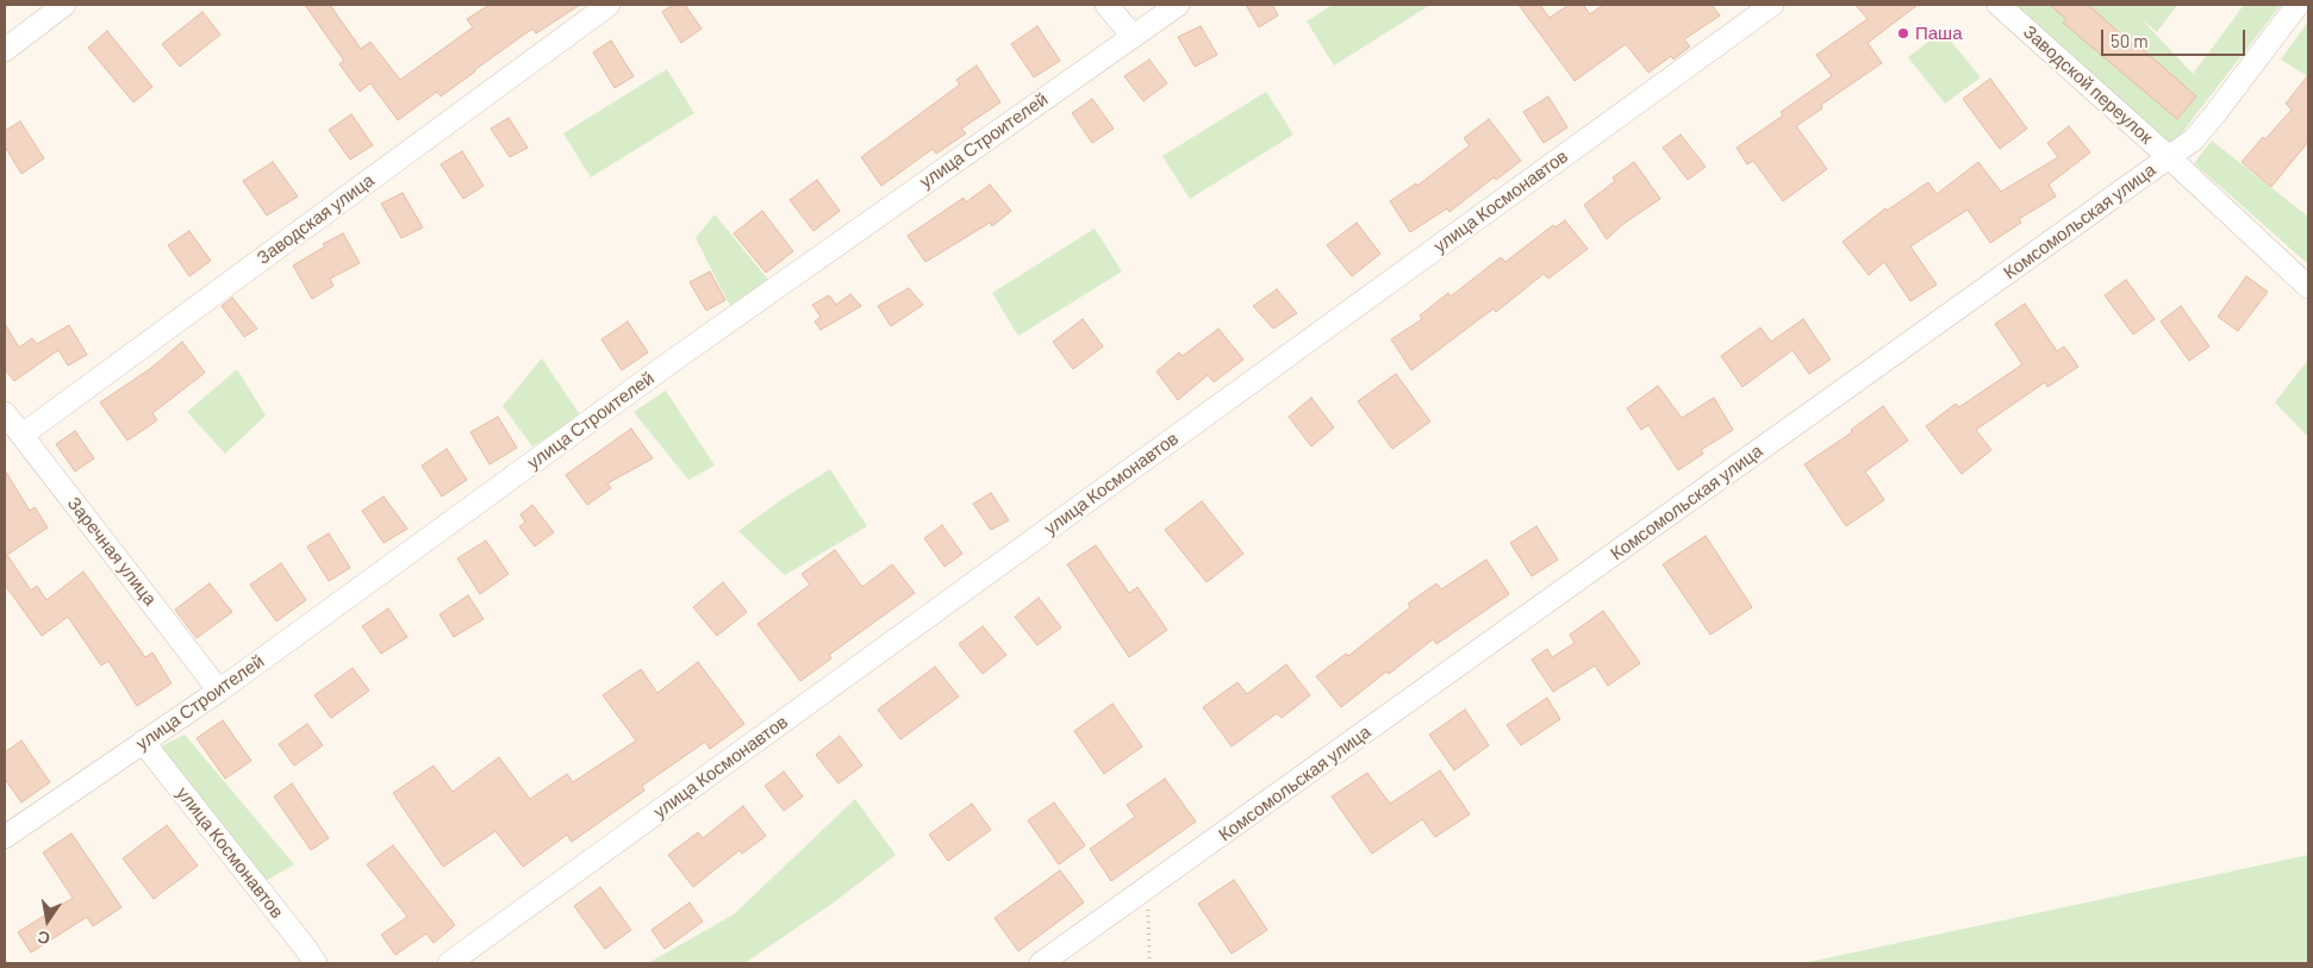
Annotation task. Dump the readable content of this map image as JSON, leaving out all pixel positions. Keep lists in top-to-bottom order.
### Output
{
  "streets": {
    "street": [
      "Заводской переулок",
      "улица Строителей",
      "улица Космонавтов",
      "Заводская улица",
      "Комсомольская улица",
      "Заречная улица"
    ]
  },
  "crossings": [
    ["Заводской переулок", "Комсомольская улица"],
    ["улица Строителей", "улица Космонавтов"],
    ["улица Строителей", "Заречная улица"],
    ["Заводская улица", "Заречная улица"]
  ],
  "places": ["Паша"],
  "scale_bar": "50 m",
  "north": "bottom"
}
